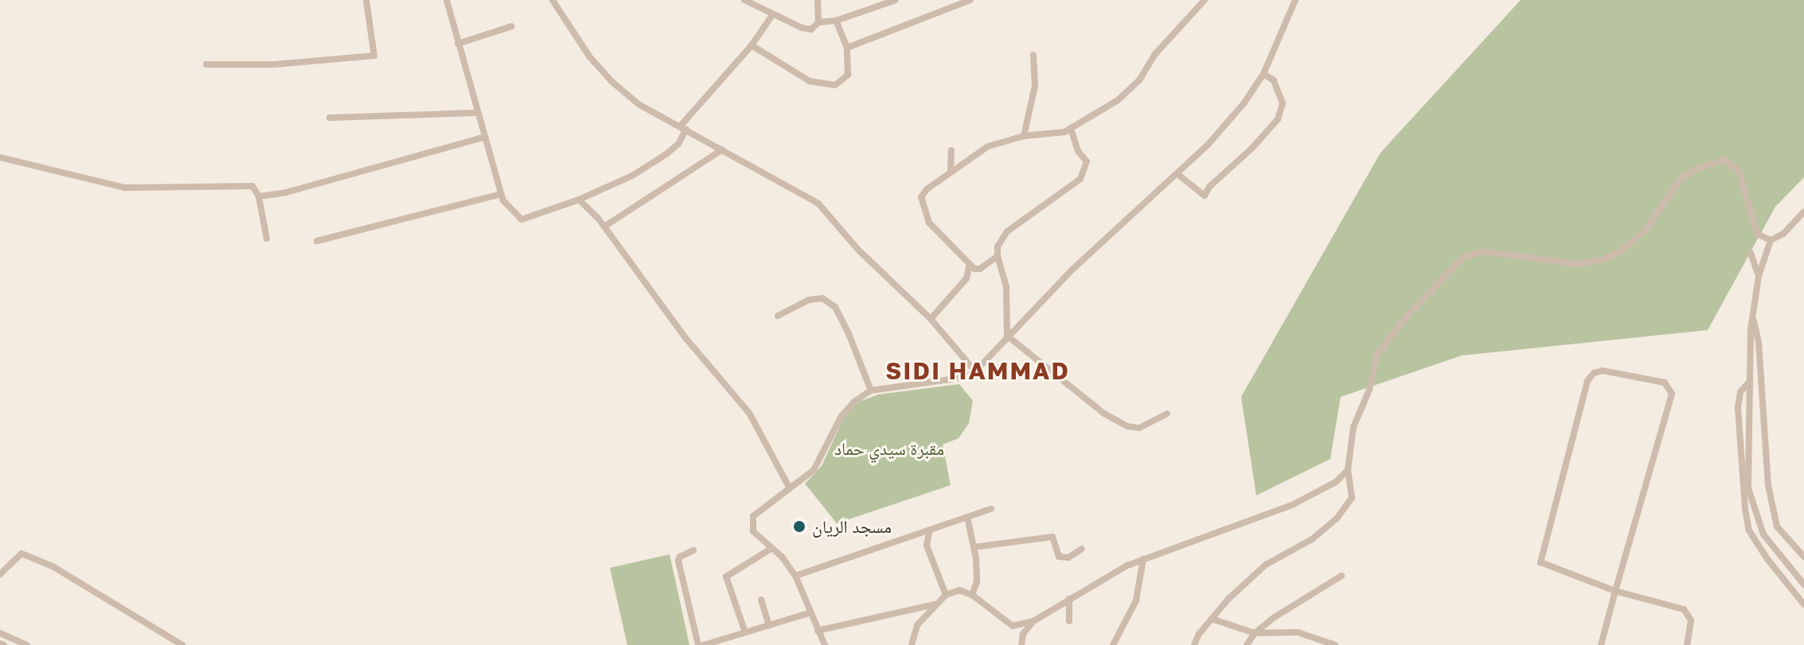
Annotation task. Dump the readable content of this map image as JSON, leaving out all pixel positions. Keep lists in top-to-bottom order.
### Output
{
  "districts": ["SIDI HAMMAD"],
  "parks": ["مقبرة سيدي حماد"],
  "places": ["مسجد الريان"]
}
